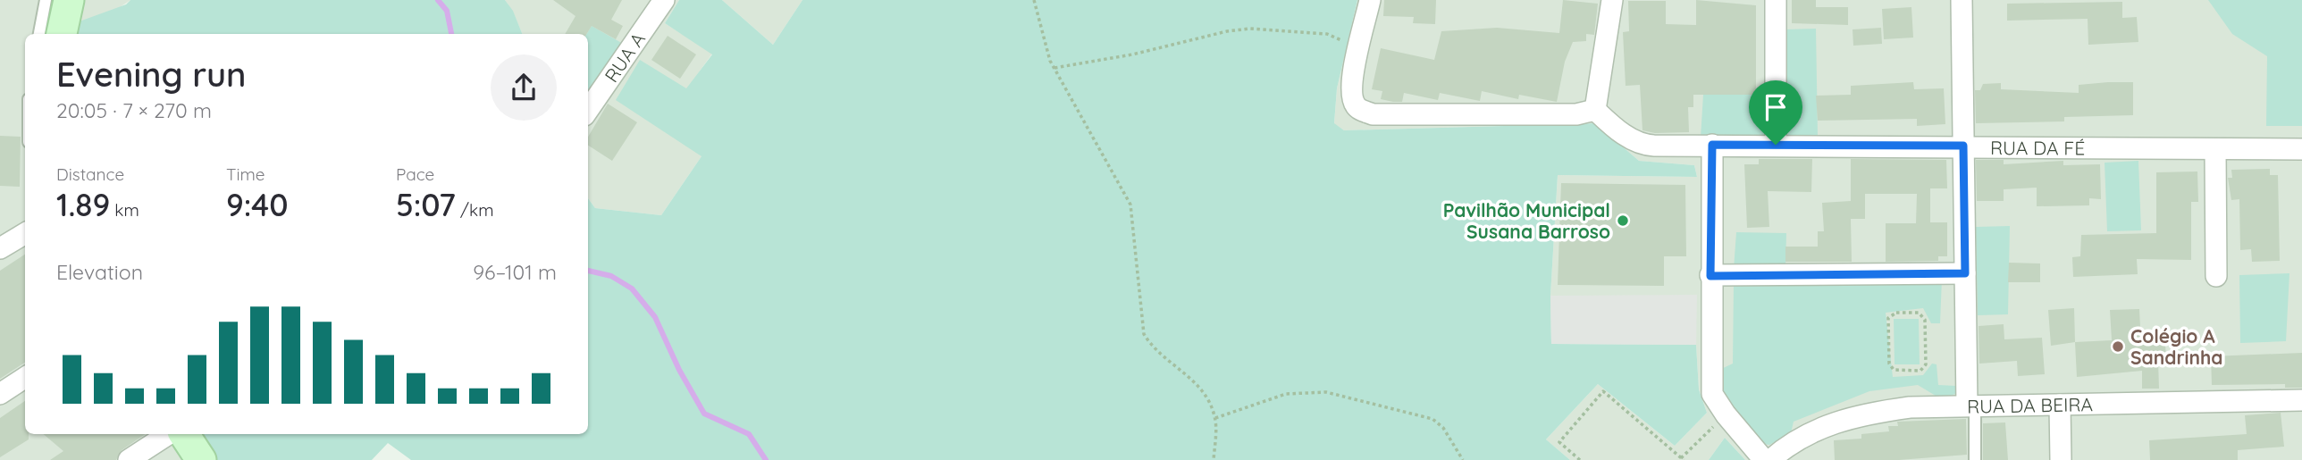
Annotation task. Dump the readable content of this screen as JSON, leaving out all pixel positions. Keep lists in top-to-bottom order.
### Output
{
  "streets": {
    "street": ["RUA A", "RUA DA FÉ", "RUA DA BEIRA"]
  },
  "places": ["Pavilhão Municipal Susana Barroso", "Colégio A Sandrinha"],
  "page": {
    "heading": ["Evening run", "20:05 · 7 × 270 m"],
    "stats": [
      ["Distance", "1.89 km"],
      ["Time", "9:40"],
      ["Pace", "5:07 /km"]
    ],
    "chart": ["Elevation", "96–101 m"]
  }
}
